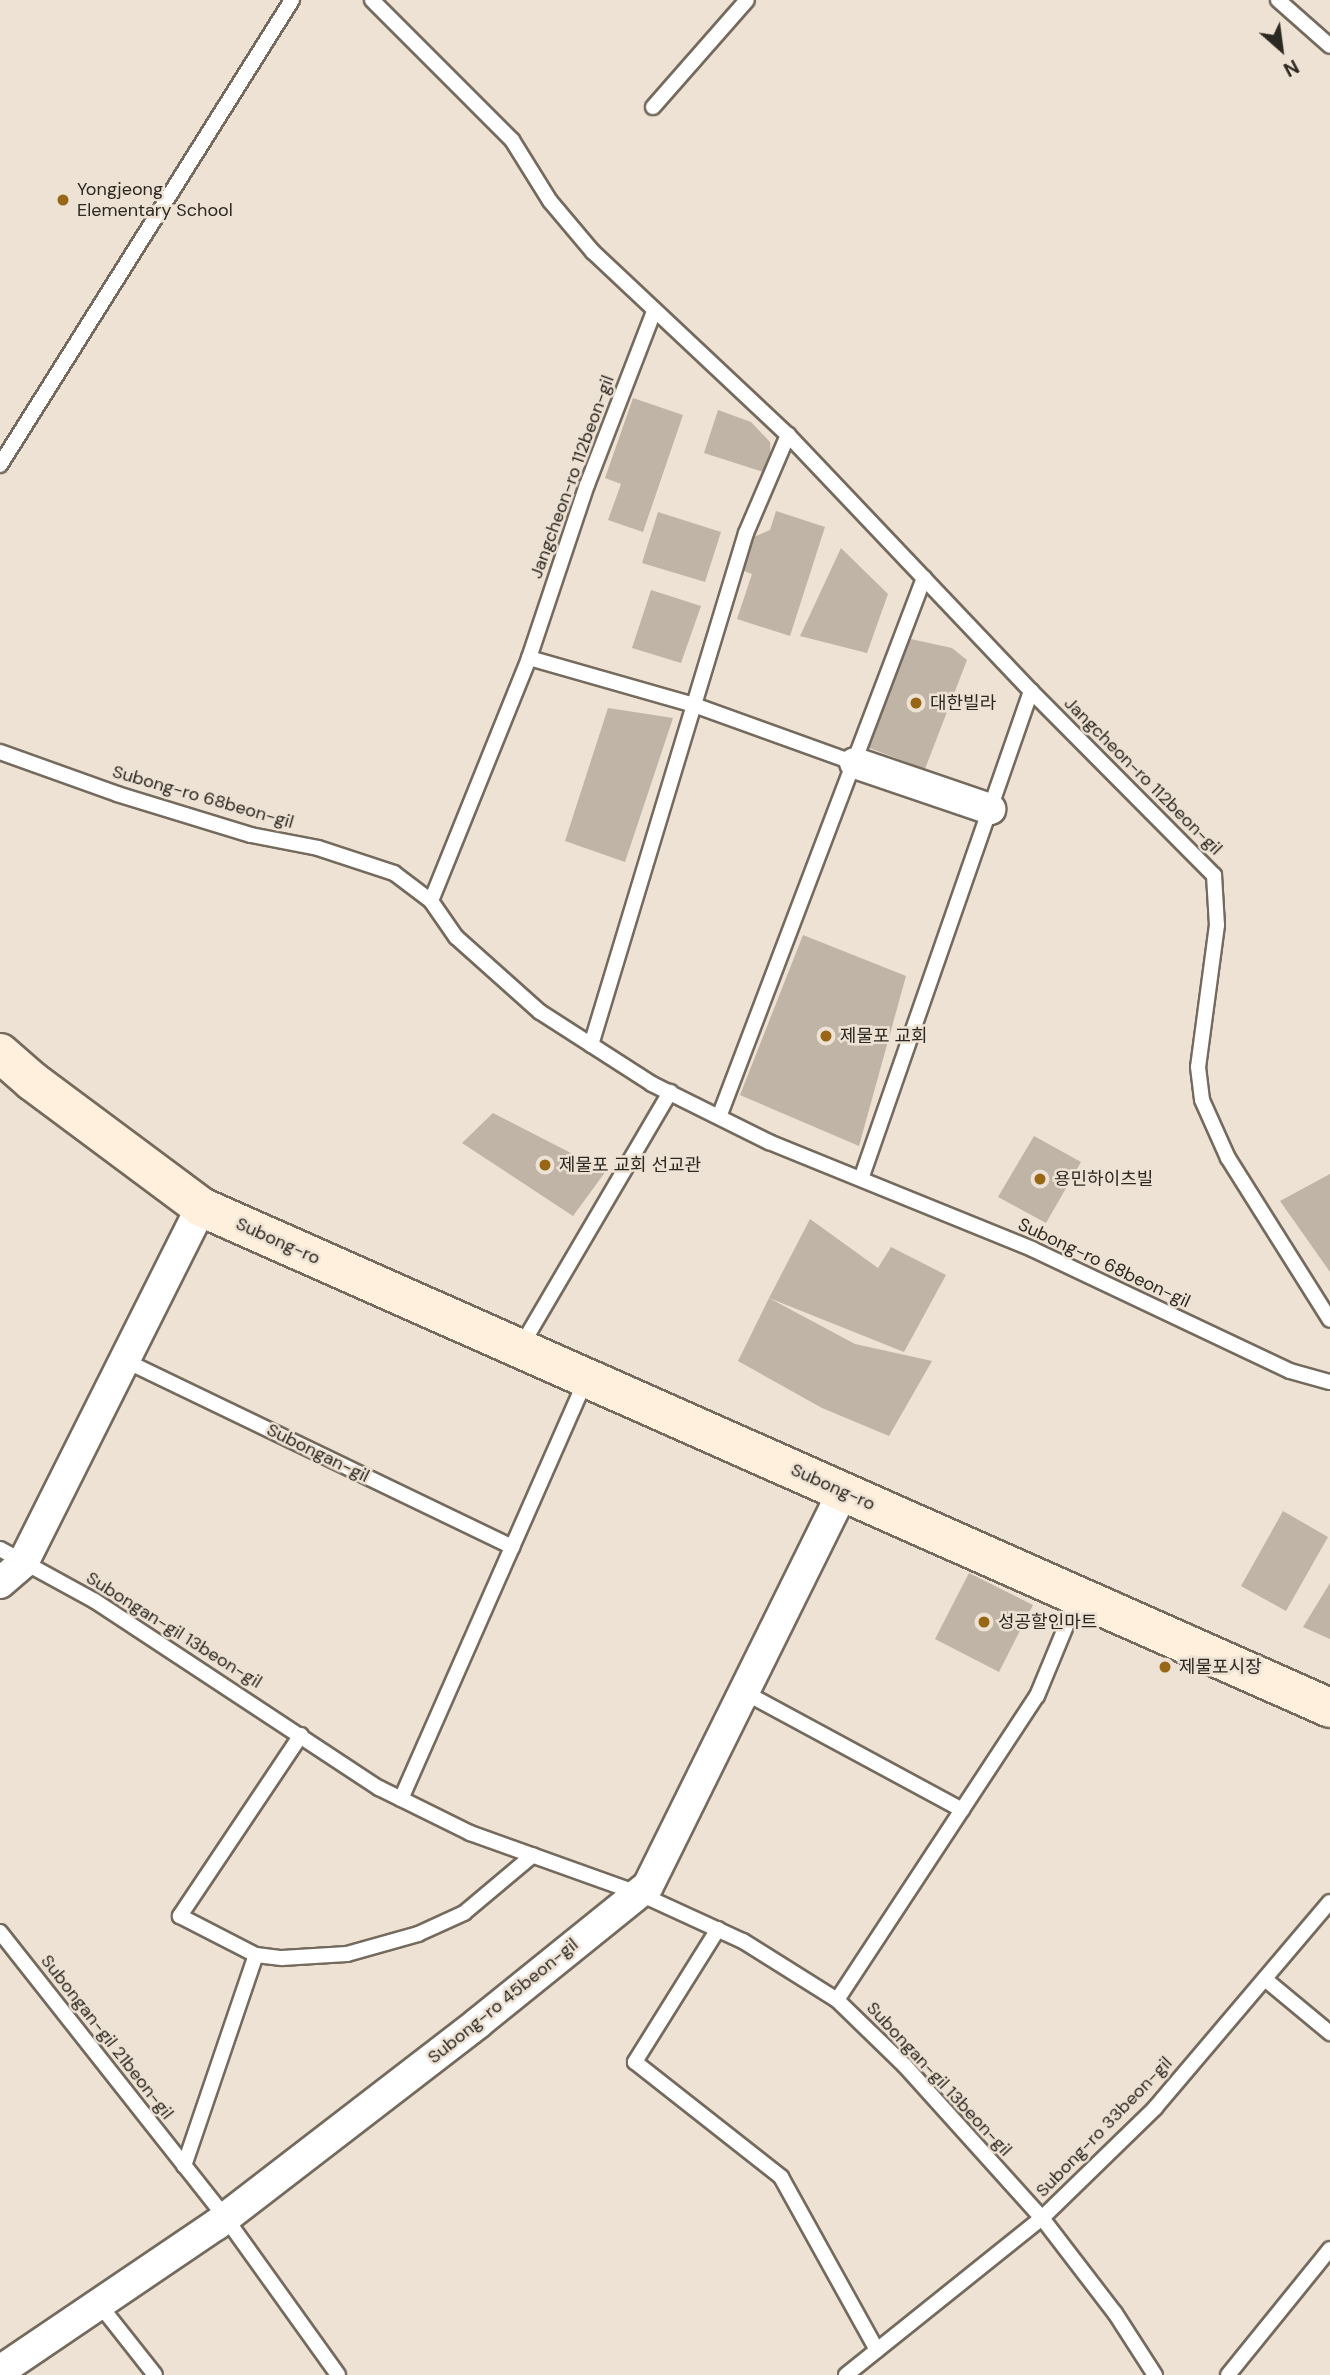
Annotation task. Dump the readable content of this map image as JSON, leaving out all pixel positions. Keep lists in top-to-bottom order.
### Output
{
  "streets": {
    "street": ["Subong-ro", "Subong-ro 45beon-gil"],
    "lane": [
      "Jangcheon-ro 112beon-gil",
      "Subong-ro 68beon-gil",
      "Subongan-gil",
      "Subongan-gil 13beon-gil",
      "Subongan-gil 21beon-gil",
      "Subong-ro 33beon-gil"
    ]
  },
  "crossings": [
    ["Subong-ro", "Subong-ro 45beon-gil"],
    ["Subongan-gil 13beon-gil", "Subong-ro 45beon-gil"],
    ["Subongan-gil 13beon-gil", "Subong-ro 33beon-gil"],
    ["Subong-ro 45beon-gil", "Subongan-gil 21beon-gil"]
  ],
  "places": [
    "Yongjeong Elementary School",
    "대한빌라",
    "제물포 교회",
    "제물포 교회 선교관",
    "용민하이츠빌",
    "성공할인마트",
    "제물포시장"
  ],
  "north": "bottom right"
}
